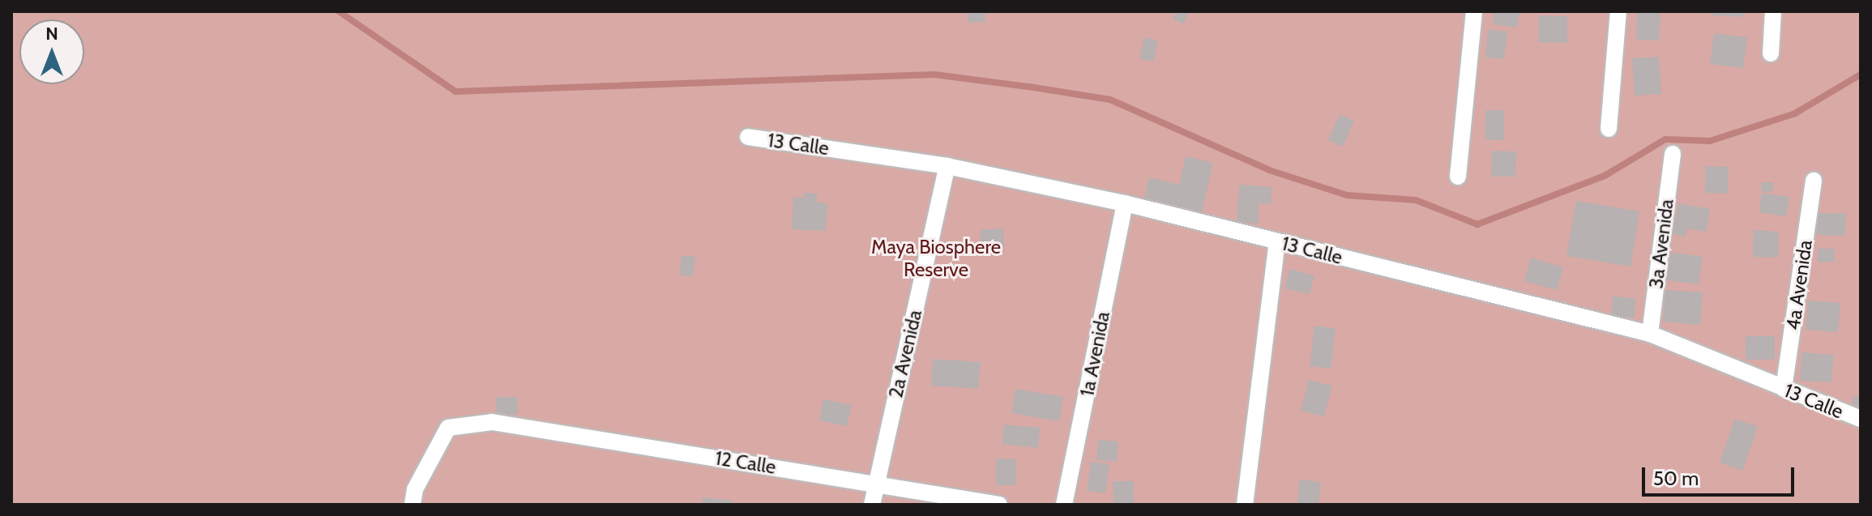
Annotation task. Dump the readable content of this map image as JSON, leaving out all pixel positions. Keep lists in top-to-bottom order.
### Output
{
  "streets": {
    "street": [
      "13 Calle",
      "3a Avenida",
      "4a Avenida",
      "2a Avenida",
      "1a Avenida",
      "12 Calle"
    ]
  },
  "crossings": [
    ["13 Calle", "3a Avenida"],
    ["13 Calle", "4a Avenida"],
    ["13 Calle", "2a Avenida"],
    ["13 Calle", "1a Avenida"],
    ["2a Avenida", "12 Calle"]
  ],
  "parks": ["Maya Biosphere Reserve"],
  "scale_bar": "50 m",
  "north": "top"
}
